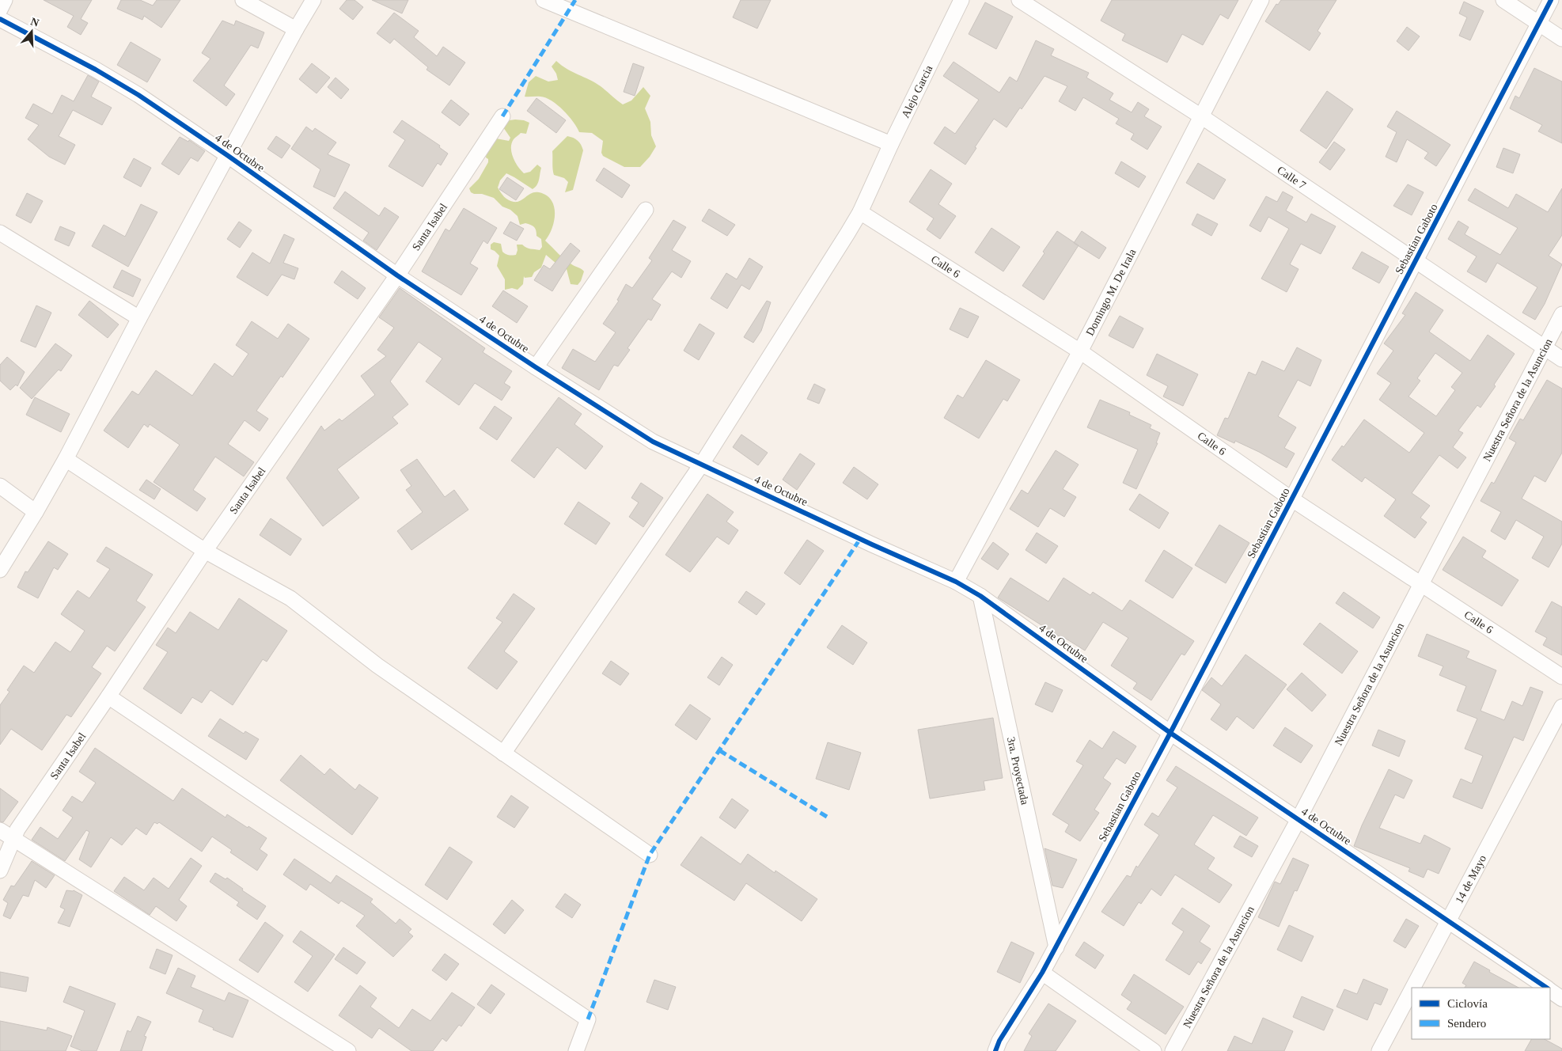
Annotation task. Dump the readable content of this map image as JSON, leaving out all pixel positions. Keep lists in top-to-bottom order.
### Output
{
  "streets": {
    "street": [
      "Alejo Garcia",
      "4 de Octubre",
      "Calle 7",
      "Santa Isabel",
      "Sebastian Gaboto",
      "Calle 6",
      "Domingo M. De Irala",
      "Nuestra Señora de la Asuncion",
      "3ra. Proyectada",
      "14 de Mayo"
    ]
  },
  "crossings": [
    ["Alejo Garcia", "4 de Octubre"],
    ["Alejo Garcia", "Calle 6"],
    ["4 de Octubre", "Santa Isabel"],
    ["4 de Octubre", "Sebastian Gaboto"],
    ["4 de Octubre", "Domingo M. De Irala"],
    ["4 de Octubre", "Nuestra Señora de la Asuncion"],
    ["4 de Octubre", "3ra. Proyectada"],
    ["4 de Octubre", "14 de Mayo"],
    ["Calle 7", "Sebastian Gaboto"],
    ["Calle 7", "Domingo M. De Irala"],
    ["Calle 7", "Nuestra Señora de la Asuncion"],
    ["Sebastian Gaboto", "Calle 6"],
    ["Sebastian Gaboto", "3ra. Proyectada"],
    ["Calle 6", "Domingo M. De Irala"],
    ["Calle 6", "Nuestra Señora de la Asuncion"]
  ],
  "legend": ["Ciclovía", "Sendero"],
  "north": "top"
}
